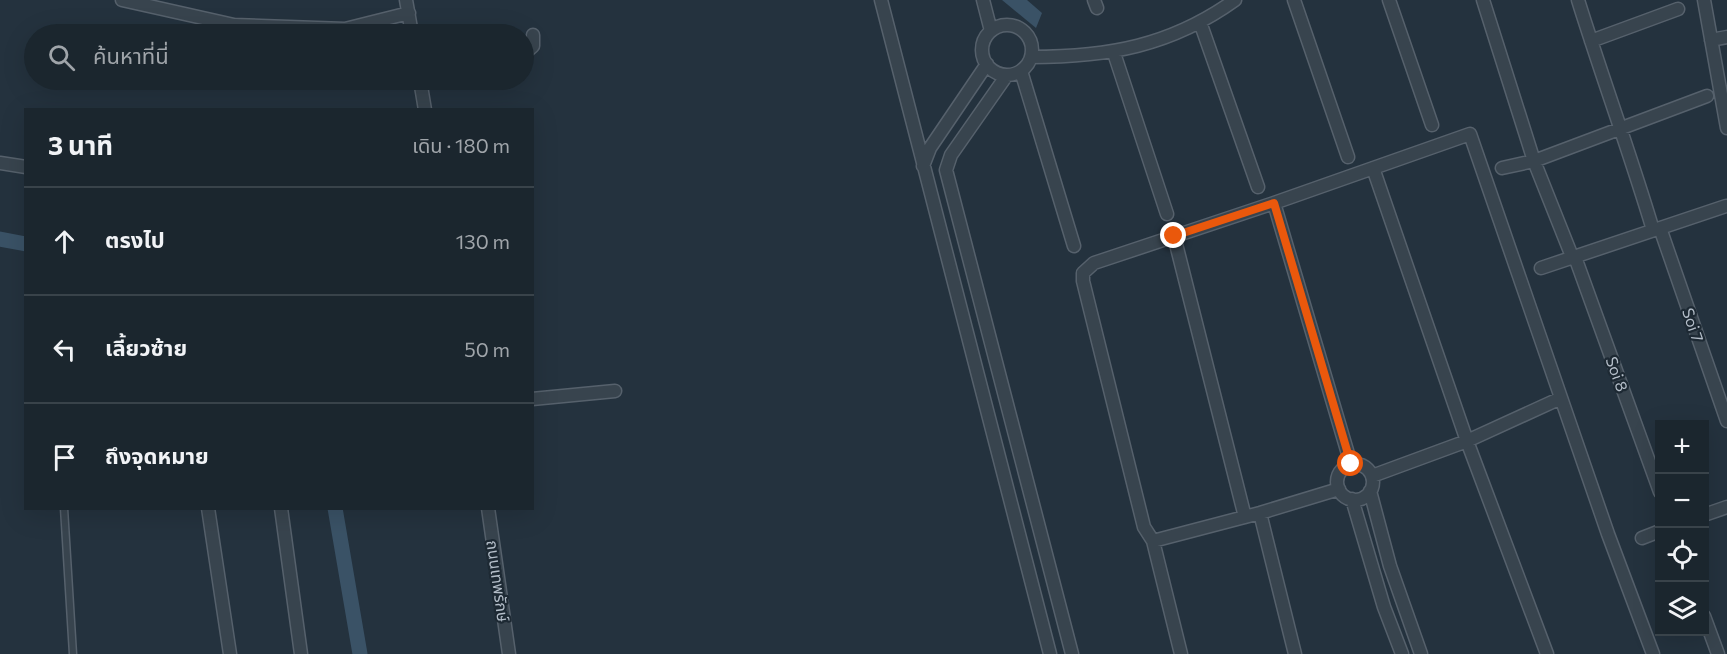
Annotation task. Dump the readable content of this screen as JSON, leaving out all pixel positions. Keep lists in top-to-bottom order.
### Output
{
  "streets": {
    "street": ["Soi 7", "Soi 8", "ถนนเทพรักษ์"]
  },
  "page": {
    "search": "ค้นหาที่นี่",
    "heading": ["3 นาที", "เดิน · 180 m"],
    "list": [
      ["ตรงไป", "130 m"],
      ["เลี้ยวซ้าย", "50 m"],
      "ถึงจุดหมาย"
    ],
    "map_buttons": ["+", "−"]
  }
}
